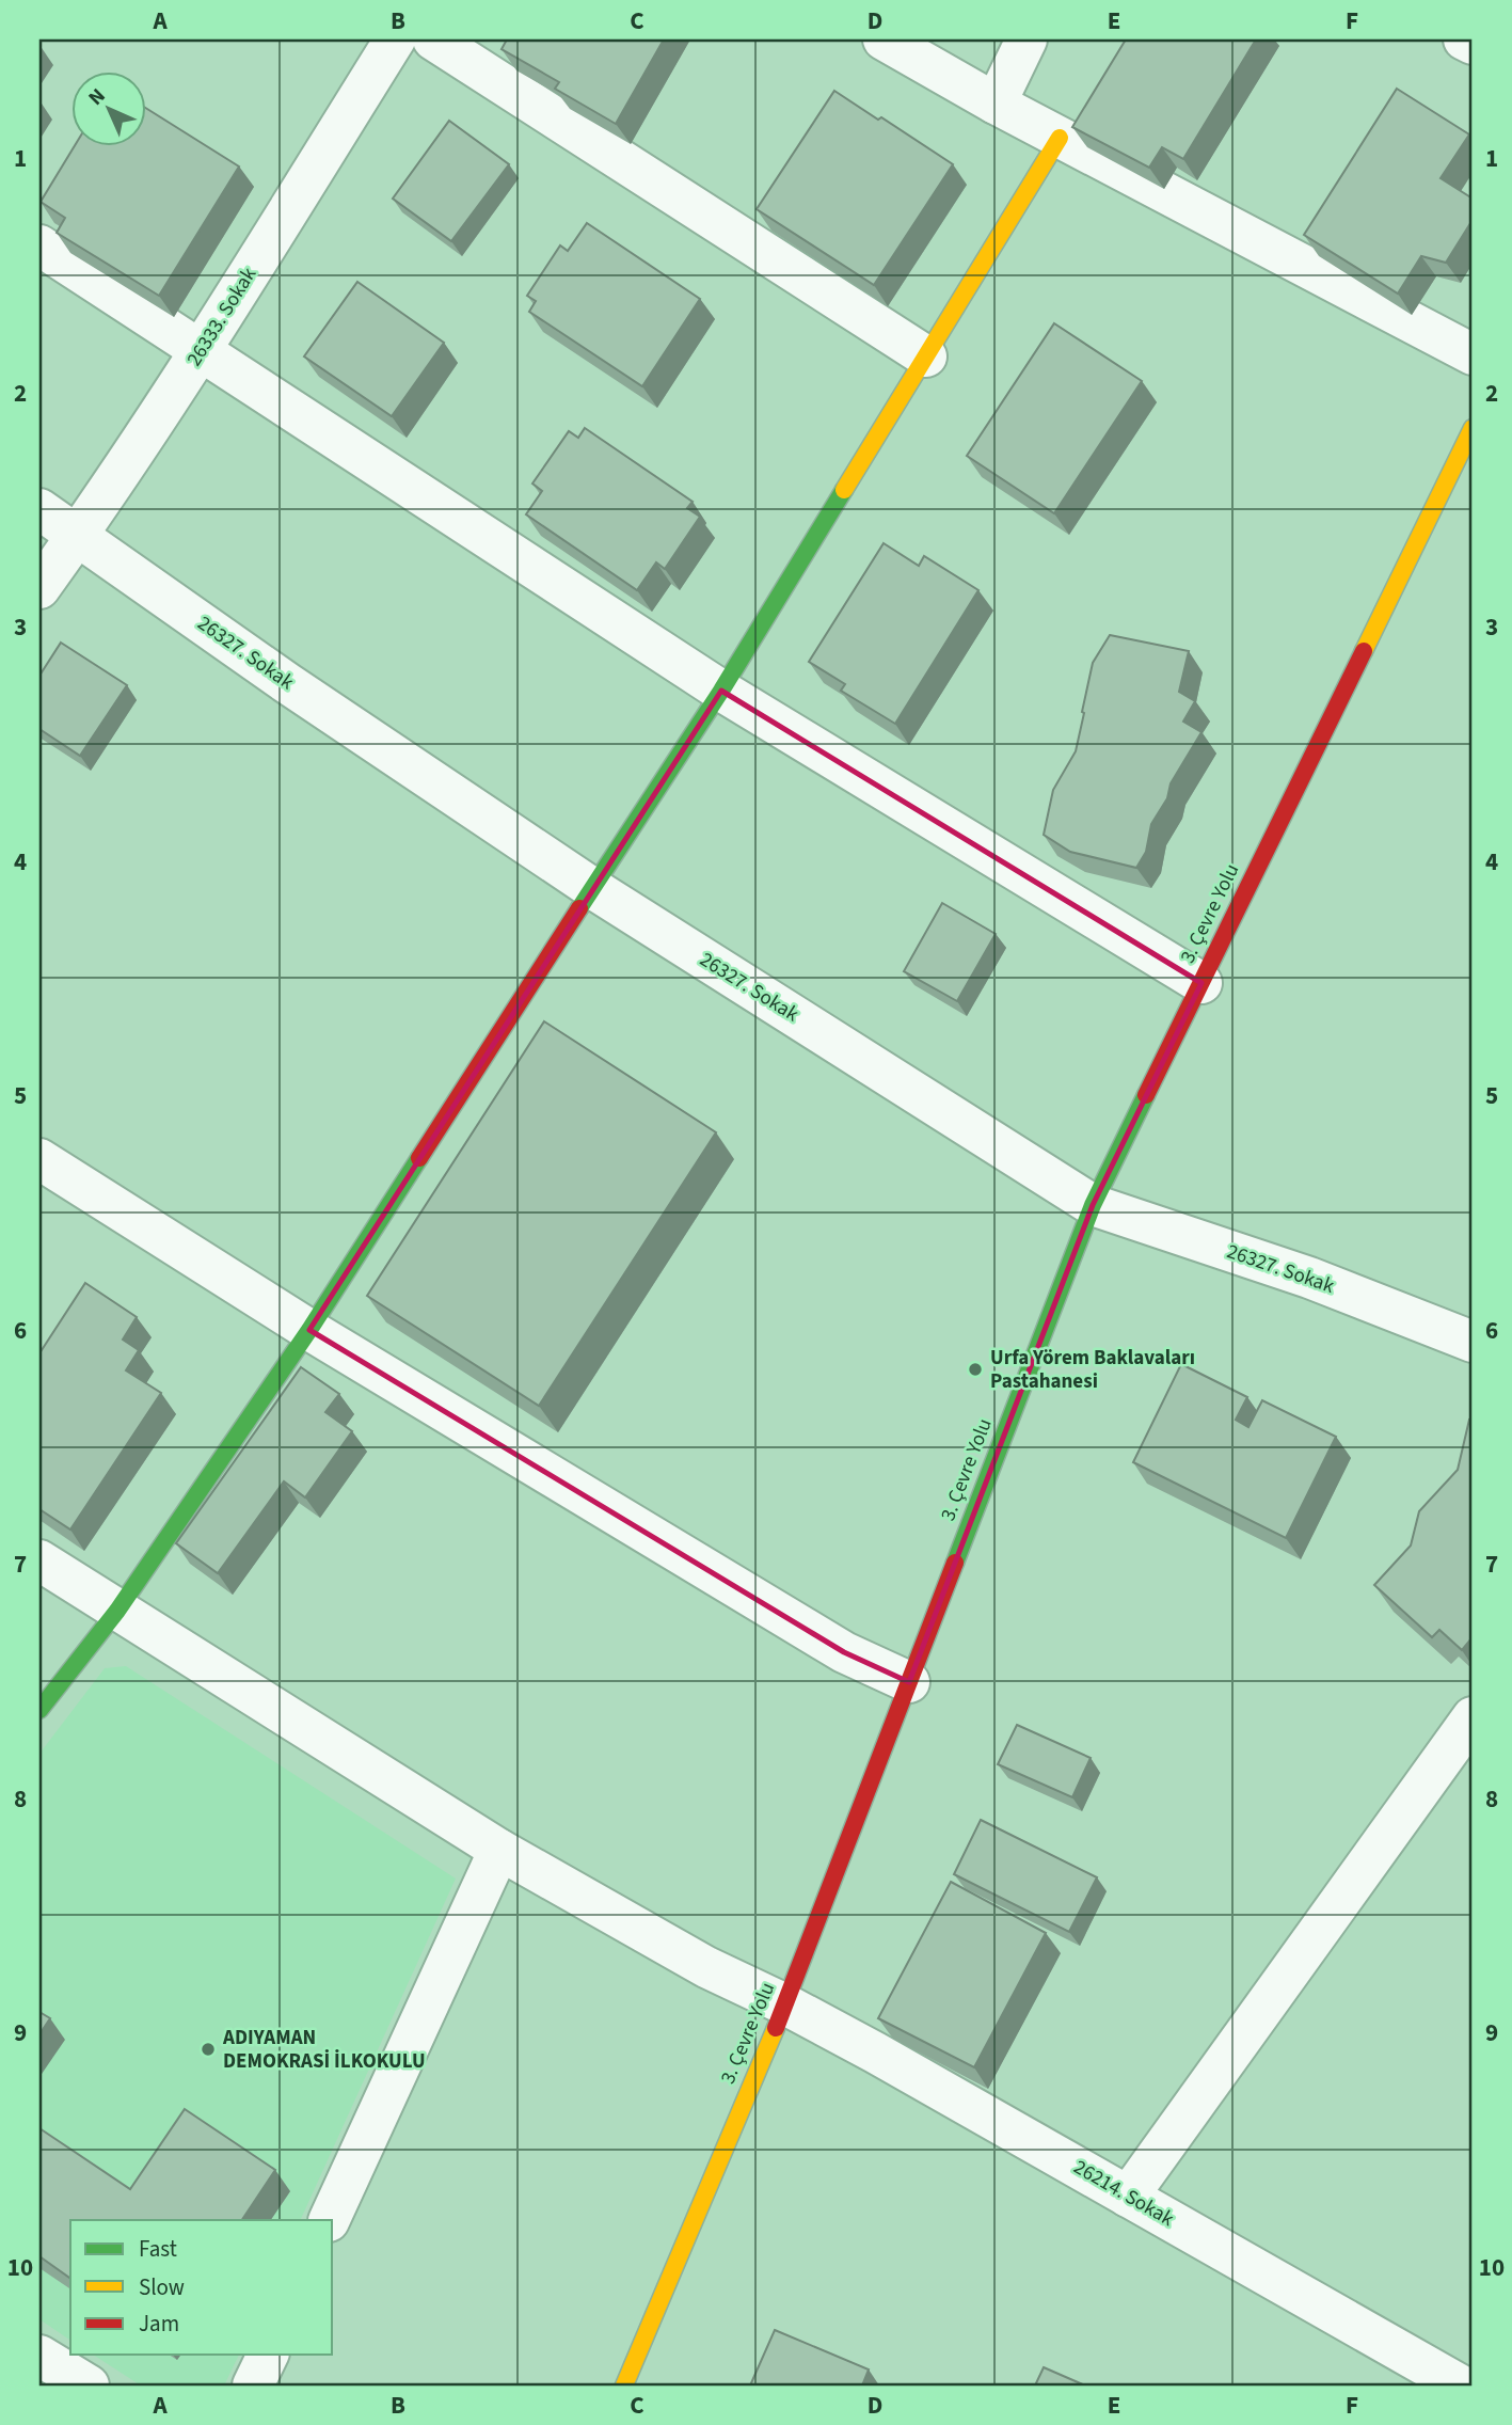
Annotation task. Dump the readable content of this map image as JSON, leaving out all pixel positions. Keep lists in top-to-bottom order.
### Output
{
  "streets": {
    "main road": ["3. Çevre Yolu"],
    "street": ["26333. Sokak", "26327. Sokak", "26214. Sokak"]
  },
  "crossings": [
    ["26333. Sokak", "26327. Sokak"],
    ["26327. Sokak", "3. Çevre Yolu"],
    ["3. Çevre Yolu", "26214. Sokak"]
  ],
  "places": ["Urfa Yörem Baklavaları Pastahanesi", "ADIYAMAN DEMOKRASİ İLKOKULU"],
  "legend": ["Fast", "Slow", "Jam"],
  "north": "top left",
  "grid": {
    "columns": [
      "A",
      "B",
      "C",
      "D",
      "E",
      "F"
    ],
    "rows": [
      "1",
      "2",
      "3",
      "4",
      "5",
      "6",
      "7",
      "8",
      "9",
      "10"
    ]
  }
}
